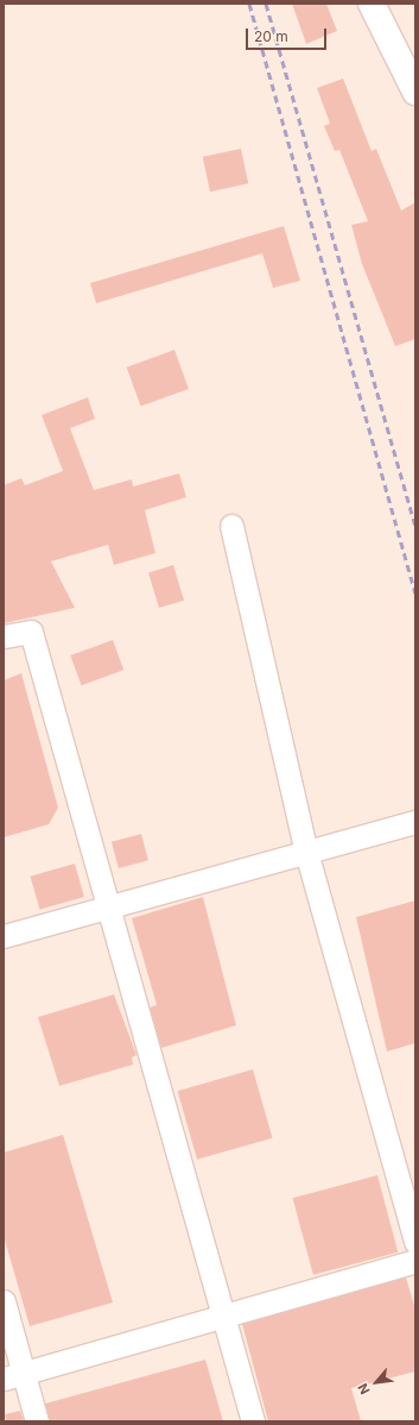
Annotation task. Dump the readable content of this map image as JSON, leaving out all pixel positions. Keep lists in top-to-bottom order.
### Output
{
  "scale_bar": "20 m",
  "north": "bottom left"
}
